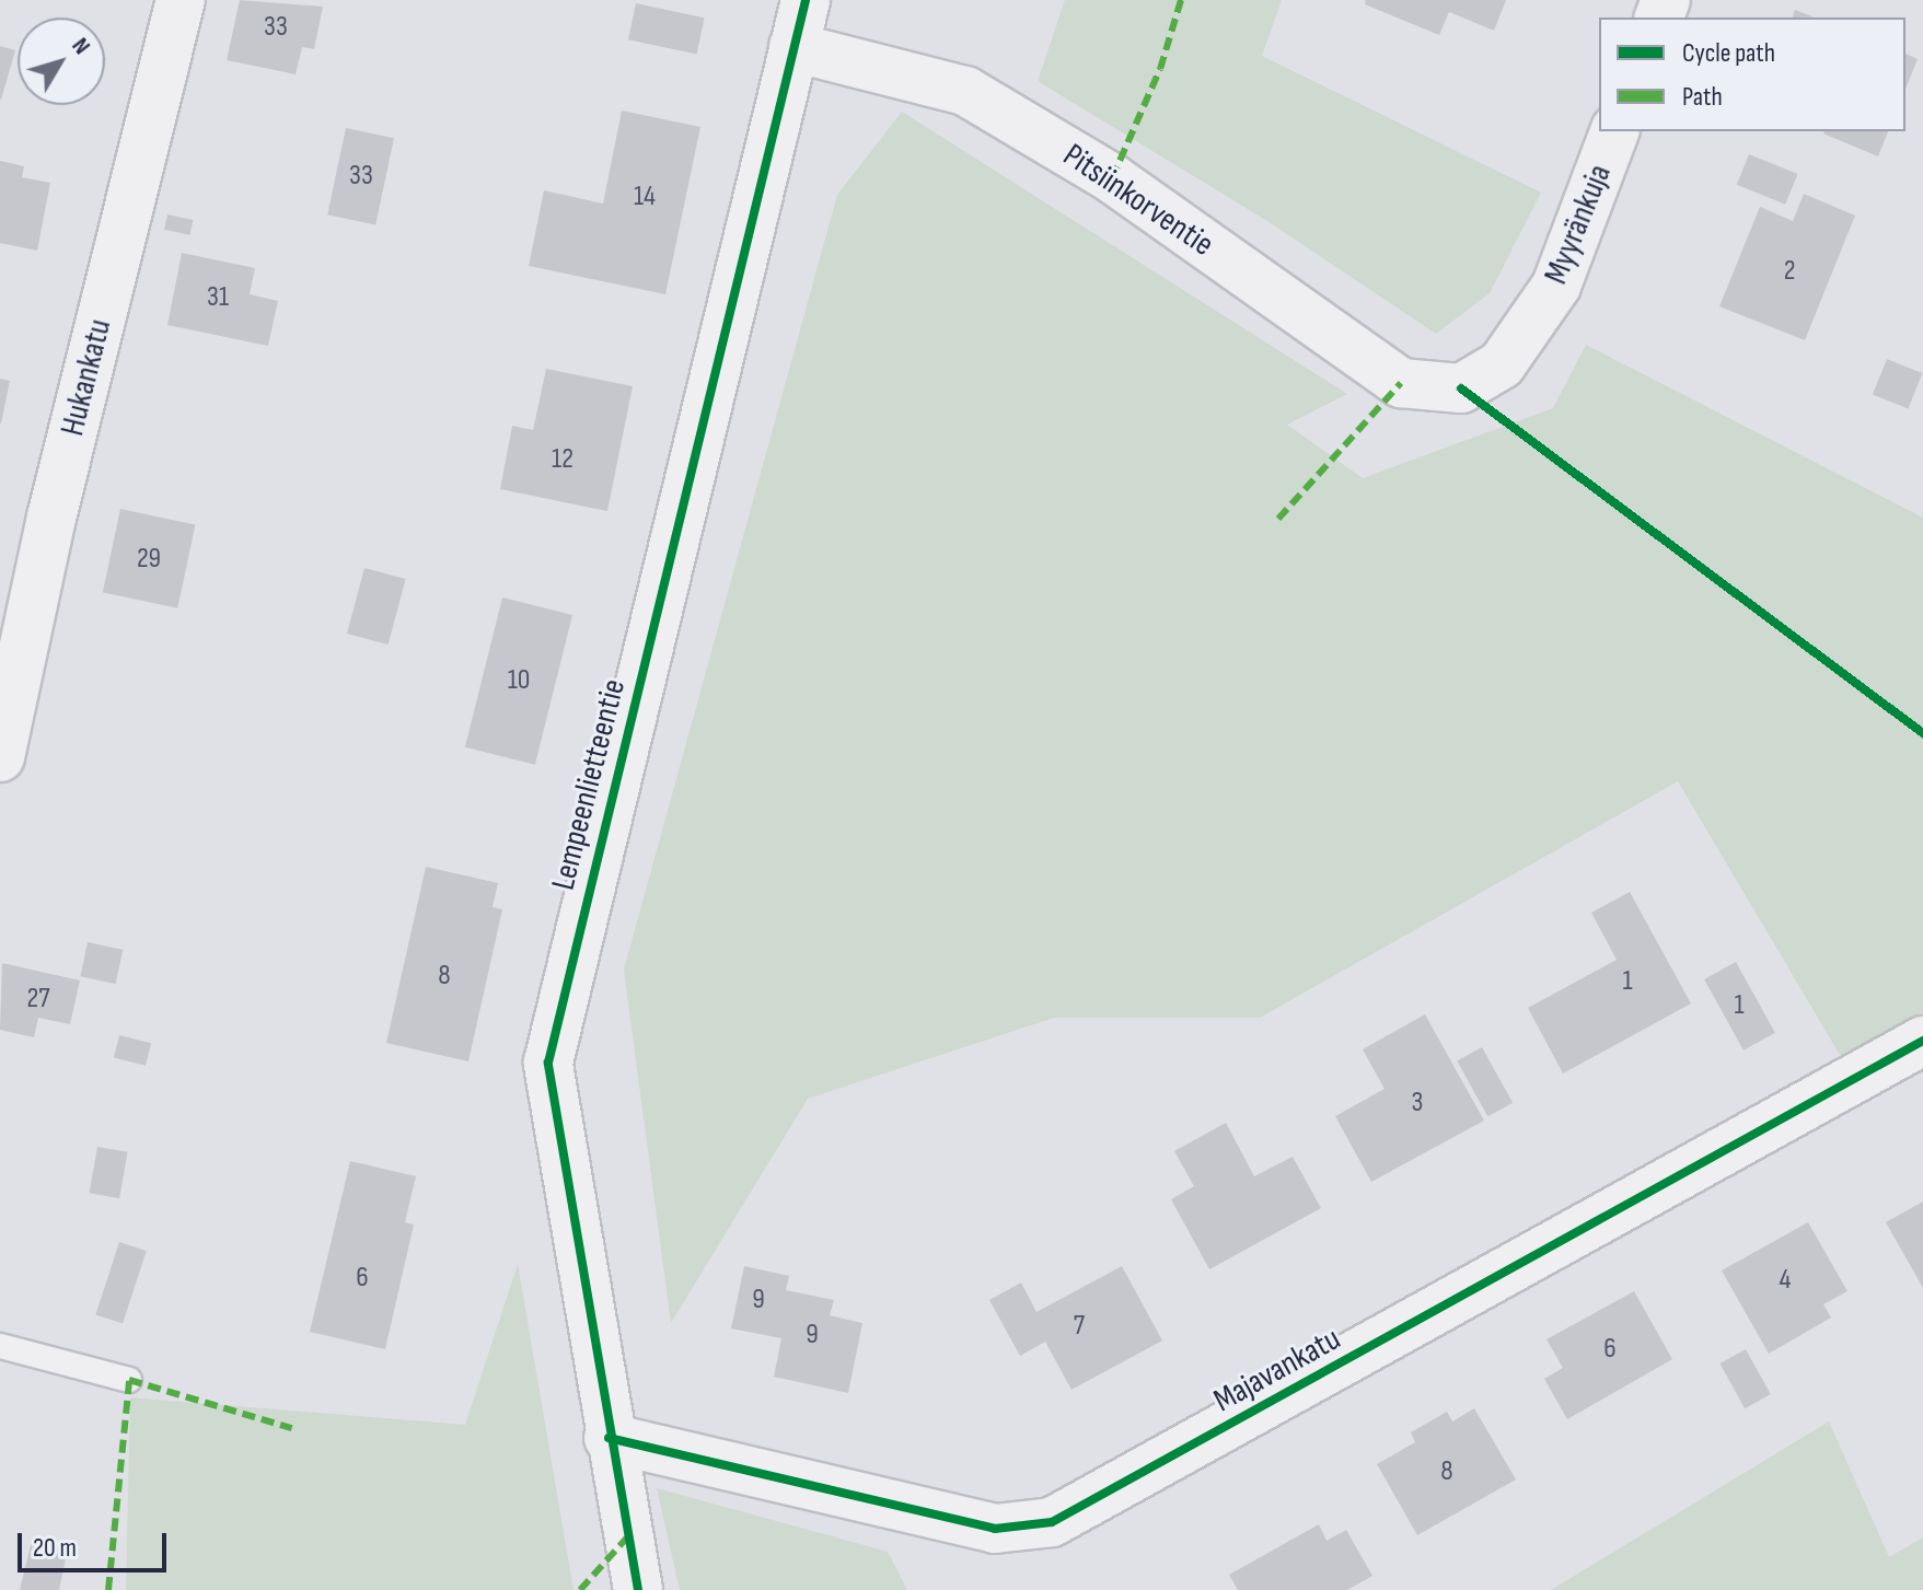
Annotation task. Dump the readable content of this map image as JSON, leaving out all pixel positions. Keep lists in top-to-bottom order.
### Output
{
  "streets": {
    "street": [
      "Pitsiinkorventie",
      "Myyränkuja",
      "Hukankatu",
      "Lempeenlietteentie",
      "Majavankatu"
    ]
  },
  "crossings": [
    ["Pitsiinkorventie", "Myyränkuja"],
    ["Pitsiinkorventie", "Lempeenlietteentie"],
    ["Lempeenlietteentie", "Majavankatu"]
  ],
  "house_numbers": [
    "33",
    "33",
    "14",
    "2",
    "31",
    "12",
    "29",
    "10",
    "8",
    "1",
    "27",
    "1",
    "3",
    "6",
    "4",
    "9",
    "7",
    "9",
    "6",
    "8"
  ],
  "legend": ["Cycle path", "Path"],
  "scale_bar": "20 m",
  "north": "top right"
}
